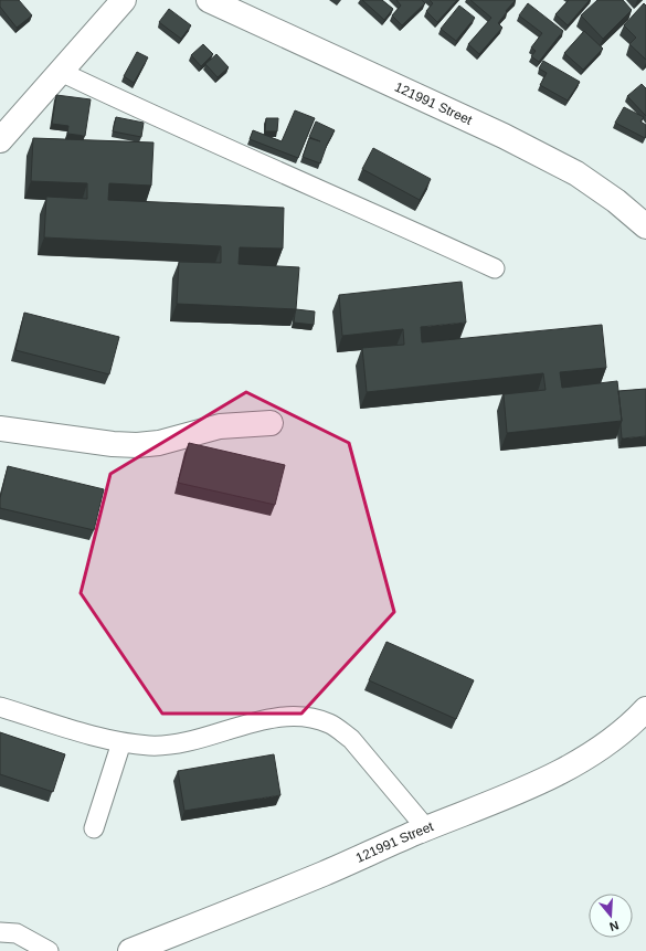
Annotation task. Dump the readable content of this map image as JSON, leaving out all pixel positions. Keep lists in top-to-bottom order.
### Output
{
  "streets": {
    "street": ["121991 Street"]
  },
  "north": "bottom"
}
